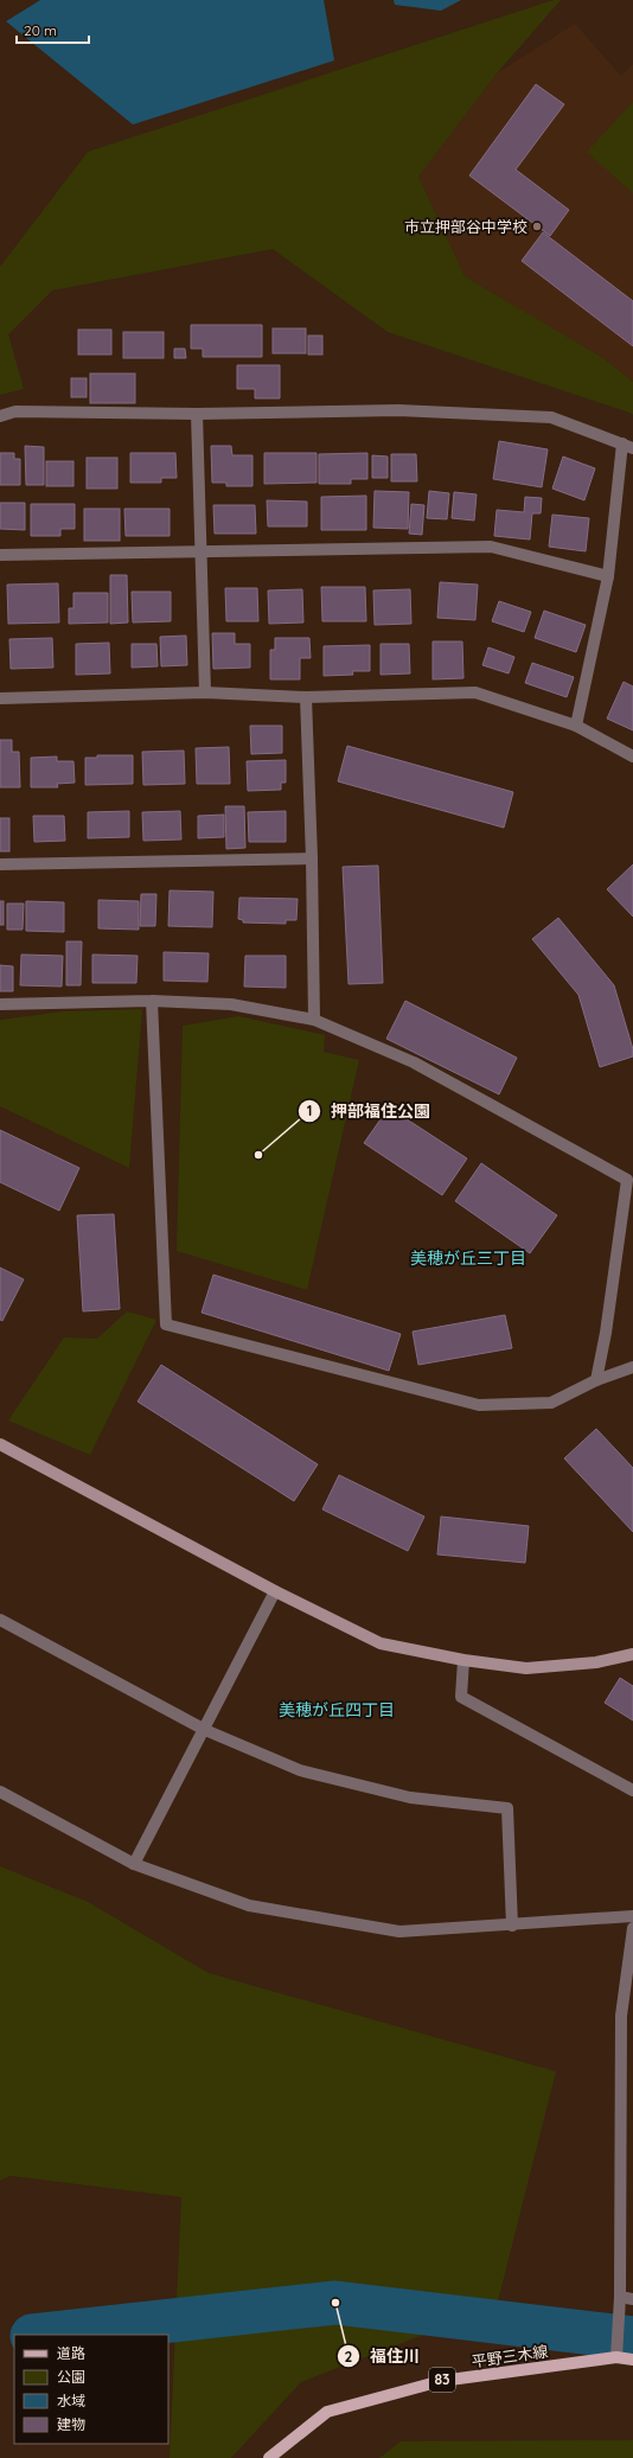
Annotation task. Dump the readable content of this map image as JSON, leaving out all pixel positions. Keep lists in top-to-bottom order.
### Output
{
  "streets": {
    "main road": ["平野三木線", "83"]
  },
  "districts": ["美穂が丘三丁目", "美穂が丘四丁目"],
  "places": ["市立押部谷中学校", "押部福住公園", "福住川"],
  "legend": [
    "道路",
    "公園",
    "水域",
    "建物"
  ],
  "scale_bar": "20 m"
}
